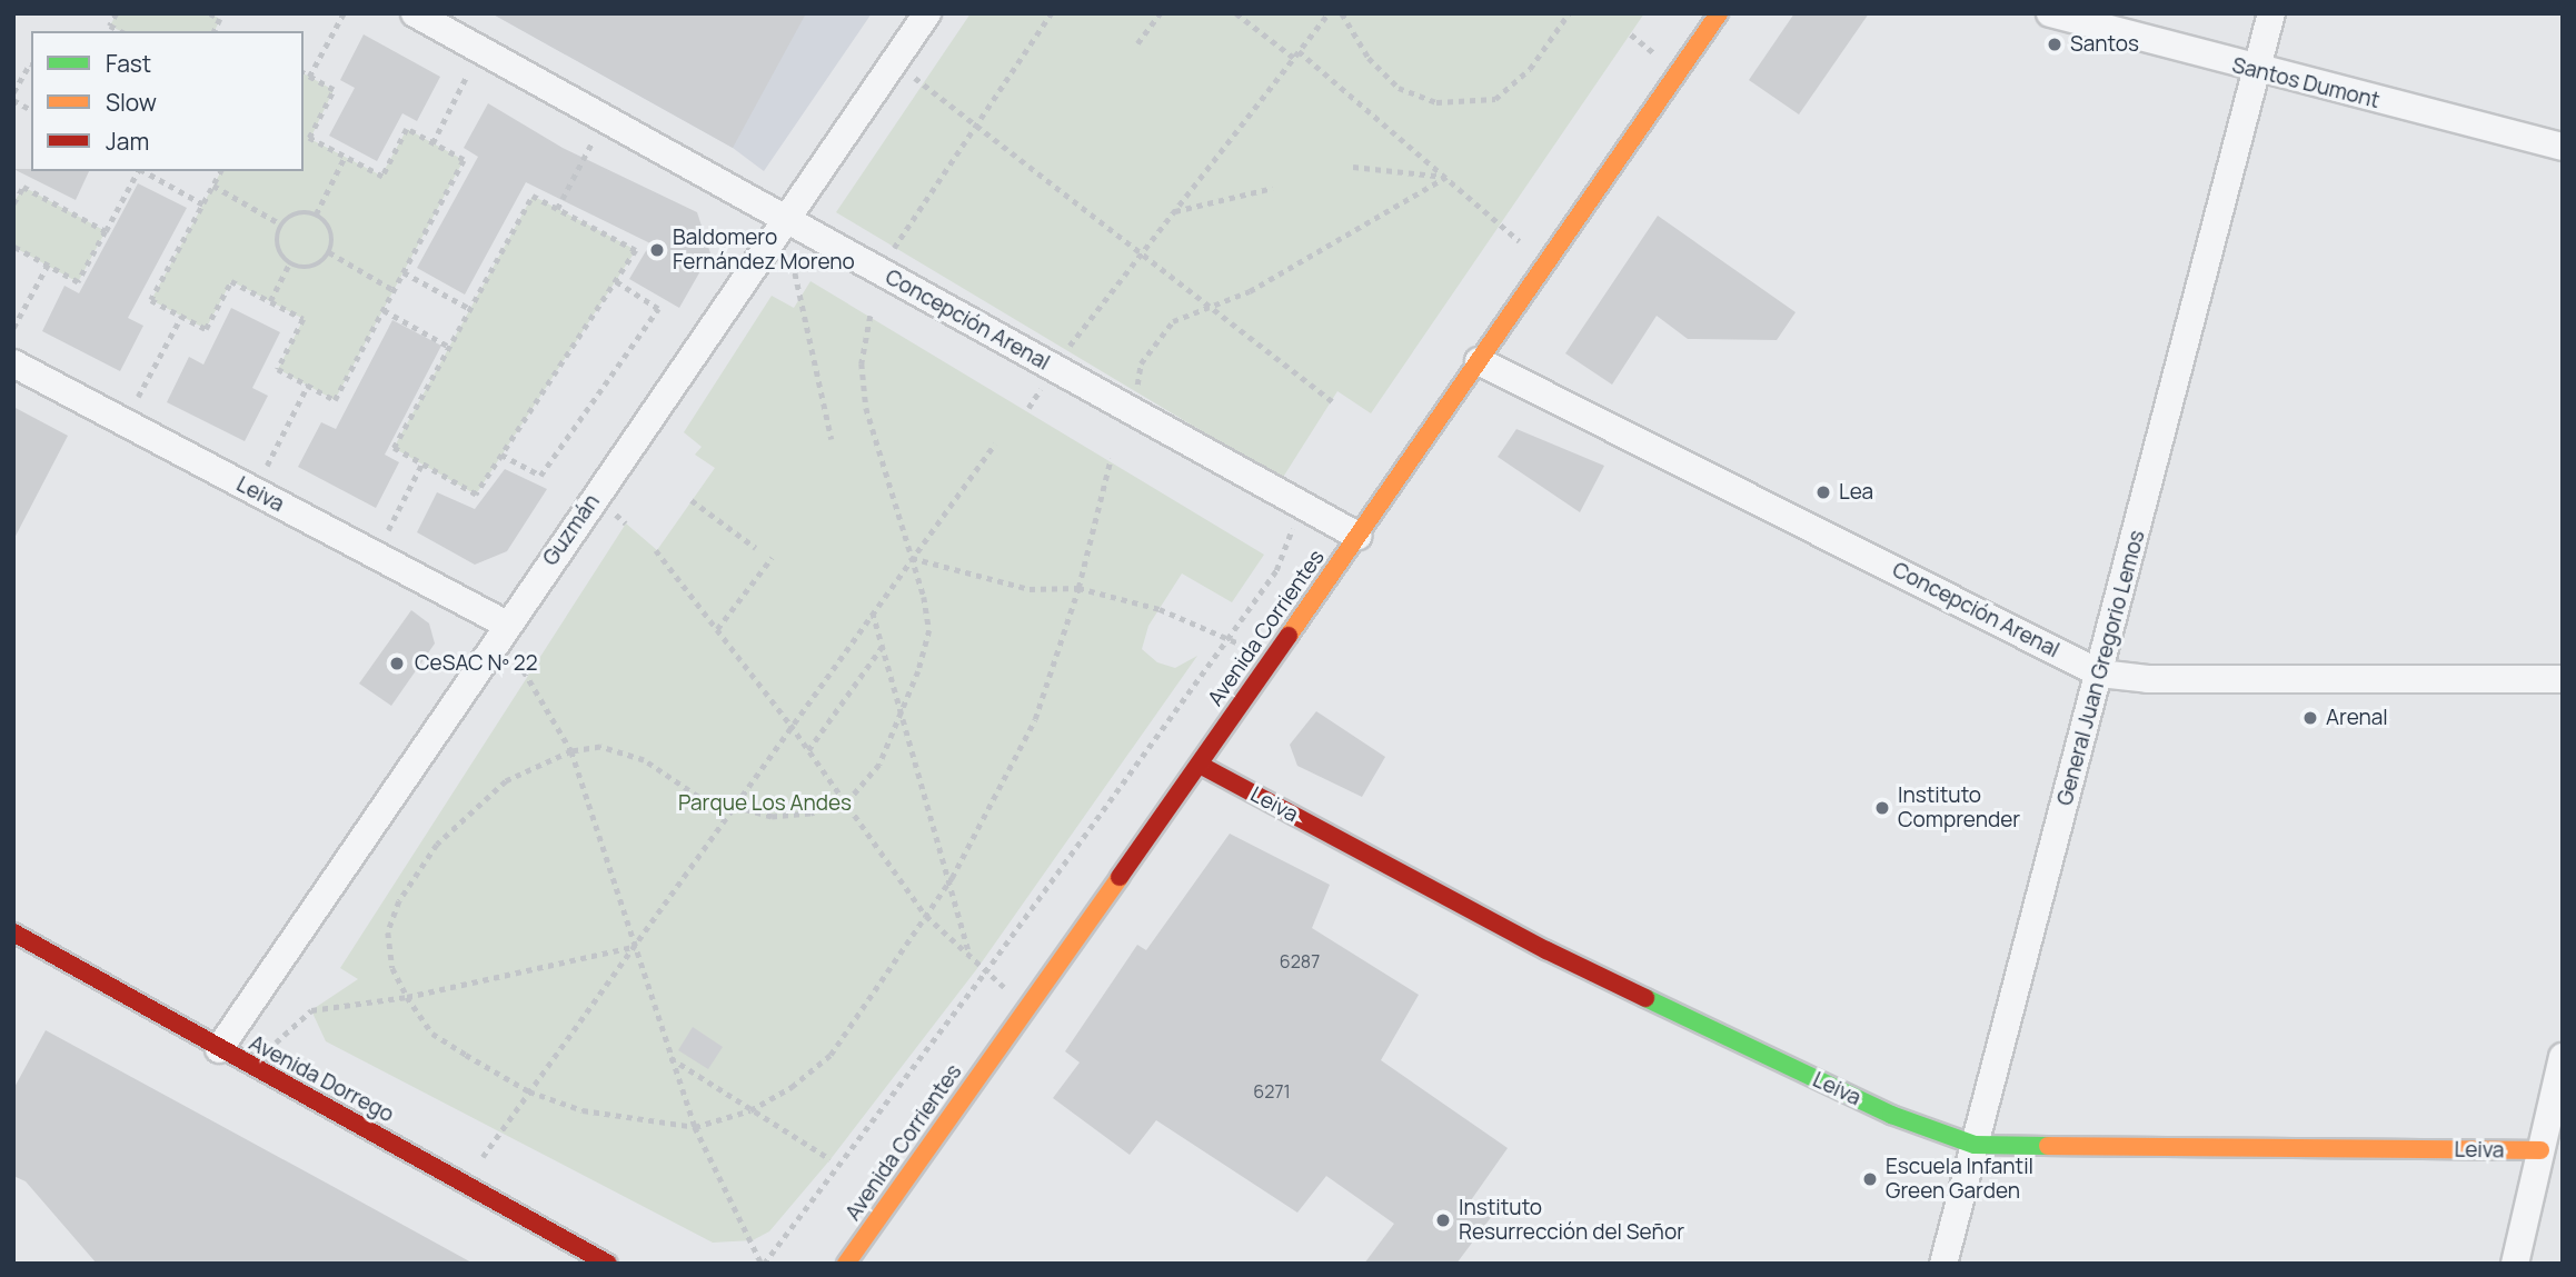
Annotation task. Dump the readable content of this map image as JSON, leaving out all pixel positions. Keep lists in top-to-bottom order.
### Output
{
  "streets": {
    "main road": ["Leiva", "Avenida Corrientes", "Avenida Dorrego"],
    "street": [
      "Santos Dumont",
      "Concepción Arenal",
      "Guzmán",
      "General Juan Gregorio Lemos"
    ]
  },
  "crossings": [
    ["Santos Dumont", "General Juan Gregorio Lemos"],
    ["Concepción Arenal", "Guzmán"],
    ["Concepción Arenal", "Avenida Corrientes"],
    ["Concepción Arenal", "General Juan Gregorio Lemos"],
    ["Leiva", "Guzmán"],
    ["Leiva", "Avenida Corrientes"],
    ["Leiva", "General Juan Gregorio Lemos"],
    ["Guzmán", "Avenida Dorrego"]
  ],
  "parks": ["Parque Los Andes"],
  "places": [
    "Santos",
    "Baldomero Fernández Moreno",
    "Lea",
    "CeSAC Nº 22",
    "Arenal",
    "Instituto Comprender",
    "Escuela Infantil Green Garden",
    "Instituto Resurrección del Señor"
  ],
  "house_numbers": ["6287", "6271"],
  "legend": ["Fast", "Slow", "Jam"]
}
